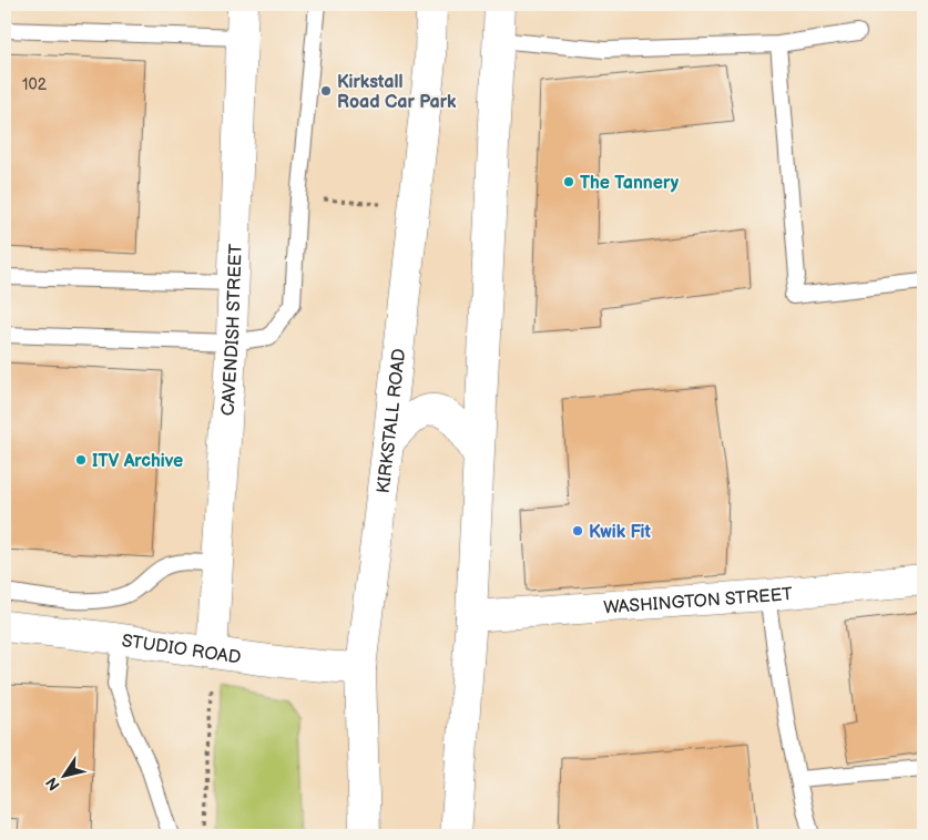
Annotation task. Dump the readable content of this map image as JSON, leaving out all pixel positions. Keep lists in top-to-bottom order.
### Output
{
  "streets": {
    "main road": [
      "CAVENDISH STREET",
      "KIRKSTALL ROAD",
      "WASHINGTON STREET",
      "STUDIO ROAD"
    ]
  },
  "crossings": [
    ["CAVENDISH STREET", "STUDIO ROAD"],
    ["KIRKSTALL ROAD", "STUDIO ROAD"]
  ],
  "places": [
    "Kirkstall Road Car Park",
    "The Tannery",
    "ITV Archive",
    "Kwik Fit"
  ],
  "house_numbers": ["102"],
  "north": "bottom left"
}
